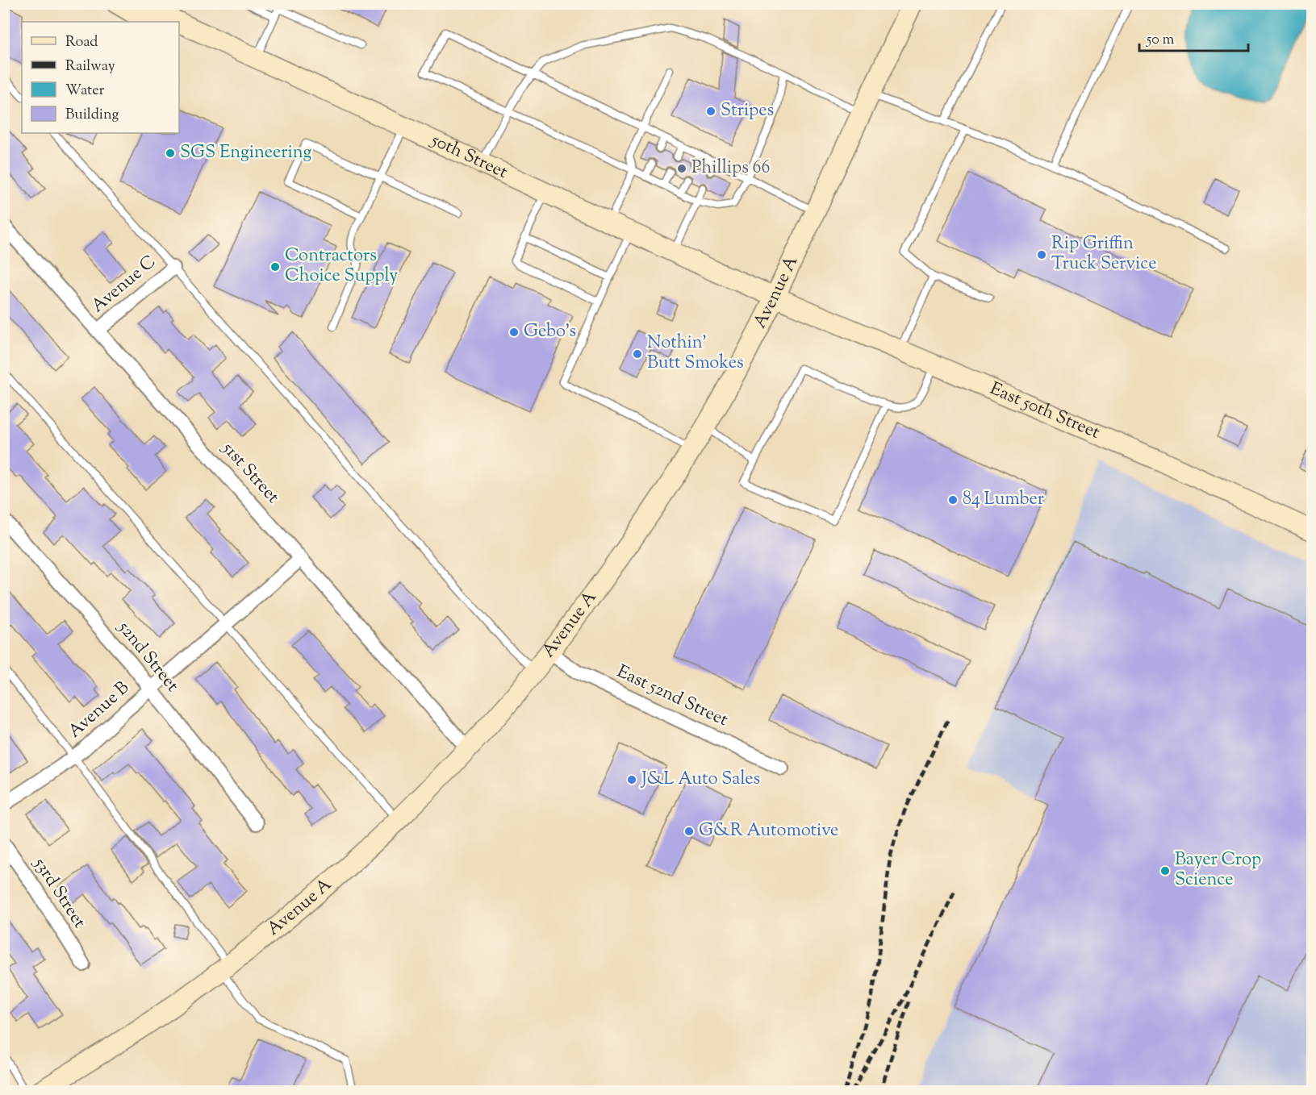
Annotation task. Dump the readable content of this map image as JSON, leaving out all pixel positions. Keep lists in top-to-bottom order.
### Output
{
  "streets": {
    "main road": ["50th Street", "Avenue A", "East 50th Street"],
    "street": [
      "Avenue C",
      "51st Street",
      "52nd Street",
      "East 52nd Street",
      "Avenue B",
      "53rd Street"
    ]
  },
  "crossings": [
    ["50th Street", "Avenue A"],
    ["50th Street", "East 50th Street"],
    ["Avenue C", "51st Street"],
    ["Avenue A", "East 50th Street"],
    ["Avenue A", "51st Street"],
    ["Avenue A", "East 52nd Street"],
    ["51st Street", "Avenue B"],
    ["52nd Street", "Avenue B"]
  ],
  "places": [
    "Stripes",
    "SGS Engineering",
    "Phillips 66",
    "Rip Griffin Truck Service",
    "Contractors Choice Supply",
    "Gebo's",
    "Nothin' Butt Smokes",
    "84 Lumber",
    "J&L Auto Sales",
    "G&R Automotive",
    "Bayer Crop Science"
  ],
  "legend": [
    "Road",
    "Railway",
    "Water",
    "Building"
  ],
  "scale_bar": "50 m"
}
